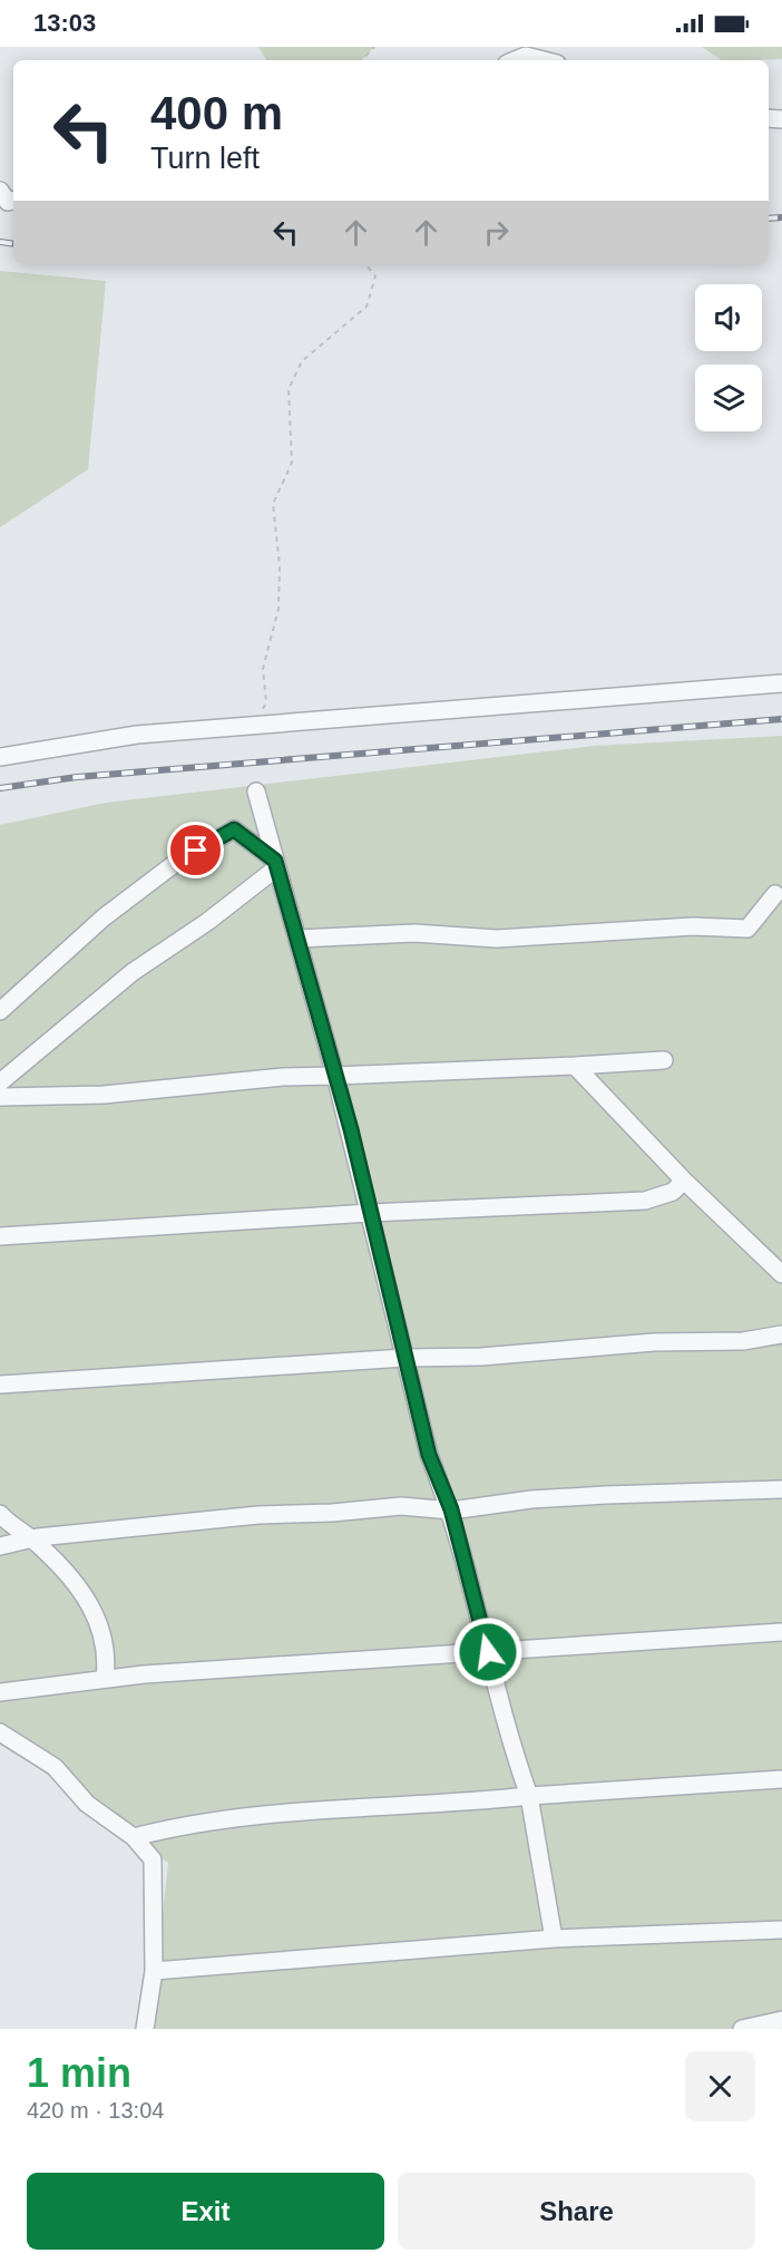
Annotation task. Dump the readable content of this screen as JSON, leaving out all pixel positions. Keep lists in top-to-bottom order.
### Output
{
  "page": {
    "status": "13:03",
    "turn": ["400 m", "Turn left"],
    "heading": ["1 min", "420 m · 13:04"],
    "buttons": ["Exit", "Share"]
  }
}
